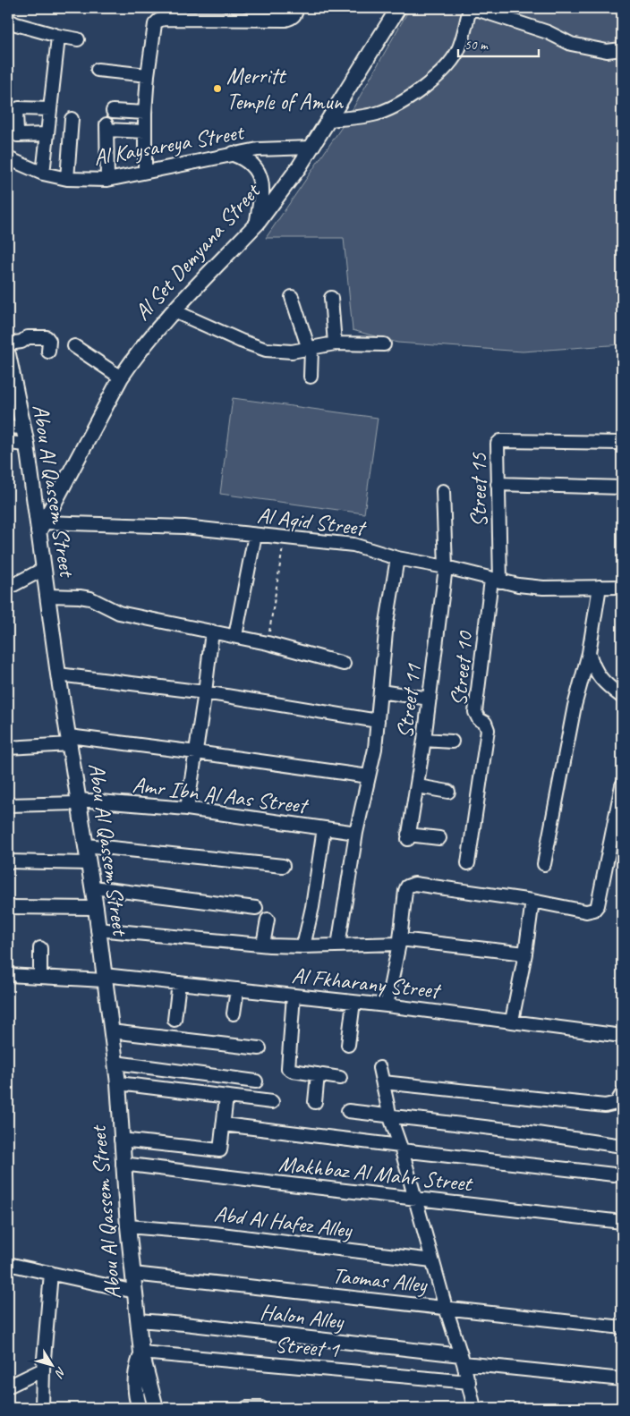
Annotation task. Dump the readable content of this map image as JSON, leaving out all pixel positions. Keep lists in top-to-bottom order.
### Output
{
  "streets": {
    "street": [
      "Al Kaysareya Street",
      "Al Set Demyana Street",
      "Abou Al Qassem Street",
      "Street 15",
      "Al Aqid Street",
      "Street 10",
      "Street 11",
      "Amr Ibn Al Aas Street",
      "Al Fkharany Street",
      "Makhbaz Al Mahr Street",
      "Abd Al Hafez Alley",
      "Taomas Alley",
      "Halon Alley",
      "Street 1"
    ]
  },
  "crossings": [
    ["Al Kaysareya Street", "Al Set Demyana Street"],
    ["Al Set Demyana Street", "Abou Al Qassem Street"],
    ["Al Set Demyana Street", "Al Aqid Street"],
    ["Abou Al Qassem Street", "Al Aqid Street"],
    ["Abou Al Qassem Street", "Amr Ibn Al Aas Street"],
    ["Abou Al Qassem Street", "Al Fkharany Street"],
    ["Abou Al Qassem Street", "Makhbaz Al Mahr Street"],
    ["Abou Al Qassem Street", "Abd Al Hafez Alley"],
    ["Abou Al Qassem Street", "Taomas Alley"],
    ["Abou Al Qassem Street", "Halon Alley"],
    ["Abou Al Qassem Street", "Street 1"],
    ["Street 15", "Al Aqid Street"],
    ["Street 15", "Street 10"],
    ["Al Aqid Street", "Street 10"],
    ["Al Aqid Street", "Street 11"]
  ],
  "places": ["Merritt Temple of Amun"],
  "scale_bar": "50 m",
  "north": "bottom right"
}
